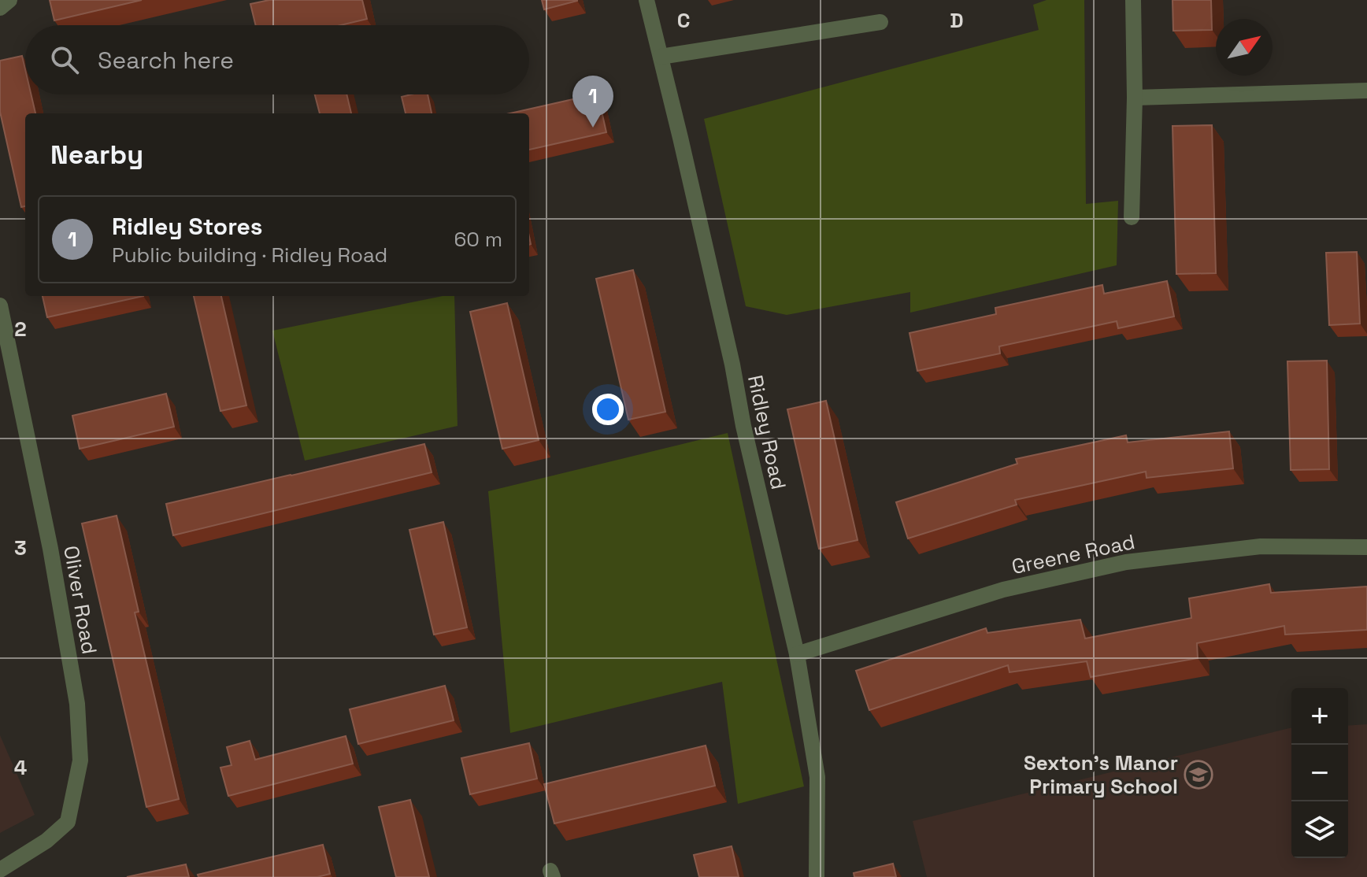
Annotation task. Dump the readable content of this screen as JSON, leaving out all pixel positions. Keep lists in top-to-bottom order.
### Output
{
  "streets": {
    "street": ["Ridley Road", "Greene Road", "Oliver Road"]
  },
  "crossings": [
    ["Ridley Road", "Greene Road"]
  ],
  "places": {
    "school or university": ["Sexton's Manor Primary School"]
  },
  "north": "top right",
  "page": {
    "search": "Search here",
    "pins": "1",
    "heading": "Nearby",
    "list": [
      {
        "mark": "1",
        "name": "Ridley Stores",
        "note": "Public building · Ridley Road",
        "value": "60 m"
      }
    ],
    "map_buttons": ["+", "−"]
  },
  "grid": {
    "columns": ["C", "D"],
    "rows": ["2", "3", "4"]
  }
}
